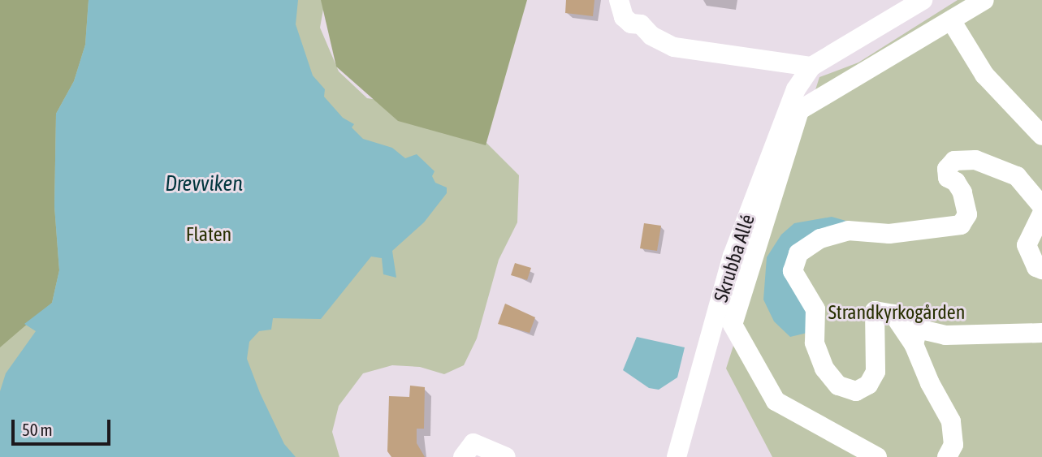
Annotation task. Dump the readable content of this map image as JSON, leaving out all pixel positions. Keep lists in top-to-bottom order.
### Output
{
  "streets": {
    "street": ["Skrubba Allé"]
  },
  "water": ["Drevviken"],
  "parks": ["Flaten", "Strandkyrkogården"],
  "scale_bar": "50 m"
}
